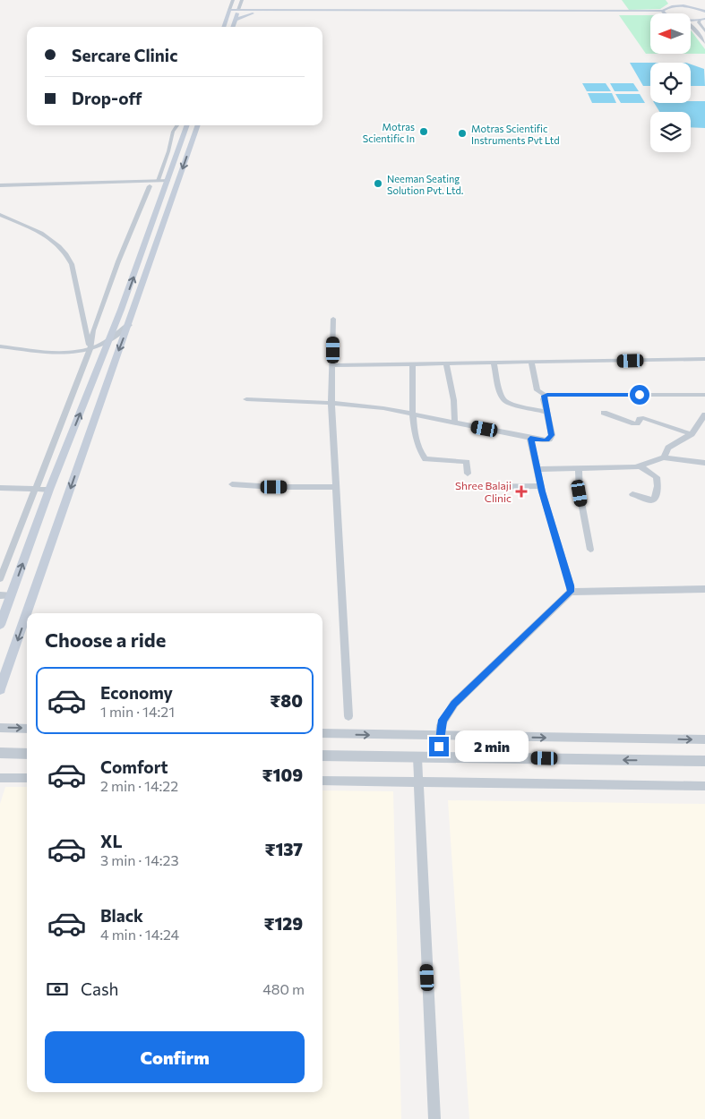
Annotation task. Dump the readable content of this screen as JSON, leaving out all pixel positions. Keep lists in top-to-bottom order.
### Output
{
  "places": {
    "other": ["Motras Scientific In", "Motras Scientific Instruments Pvt Ltd", "Neeman Seating Solution Pvt. Ltd."],
    "health": ["Shree Balaji Clinic"]
  },
  "north": "left",
  "page": {
    "banner": ["Sercare Clinic", "Drop-off"],
    "heading": "Choose a ride",
    "list": [
      {
        "name": "Economy",
        "note": "1 min · 14:21",
        "value": "₹80"
      },
      {
        "name": "Comfort",
        "note": "2 min · 14:22",
        "value": "₹109"
      },
      {
        "name": "XL",
        "note": "3 min · 14:23",
        "value": "₹137"
      },
      {
        "name": "Black",
        "note": "4 min · 14:24",
        "value": "₹129"
      }
    ],
    "bubble": "2 min",
    "pay": ["Cash", "480 m"],
    "buttons": "Confirm"
  }
}
